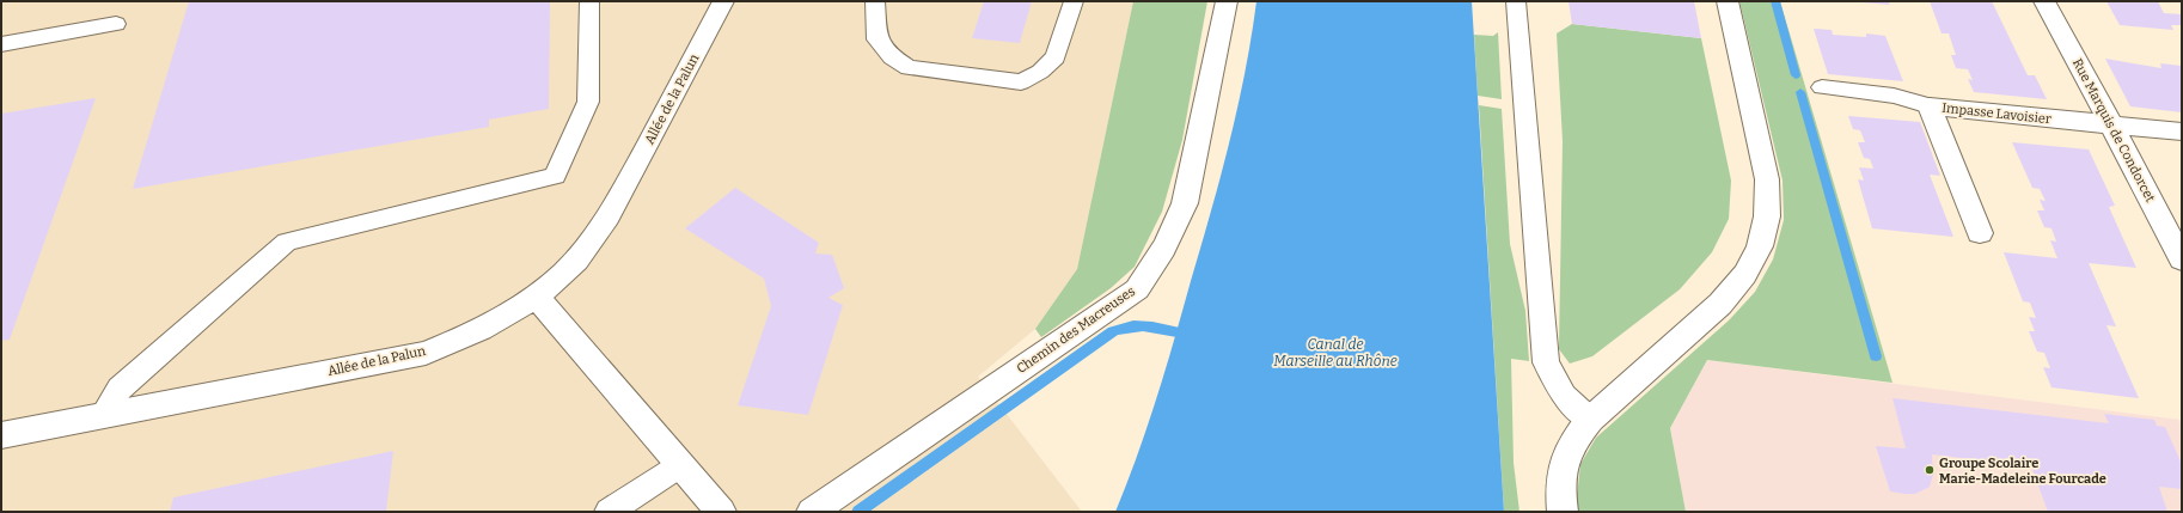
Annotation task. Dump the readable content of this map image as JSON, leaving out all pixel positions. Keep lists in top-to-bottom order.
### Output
{
  "streets": {
    "street": [
      "Allée de la Palun",
      "Impasse Lavoisier",
      "Rue Marquis de Condorcet",
      "Chemin des Macreuses"
    ]
  },
  "crossings": [
    ["Impasse Lavoisier", "Rue Marquis de Condorcet"]
  ],
  "water": ["Canal de Marseille au Rhône"],
  "places": ["Groupe Scolaire Marie-Madeleine Fourcade"]
}
